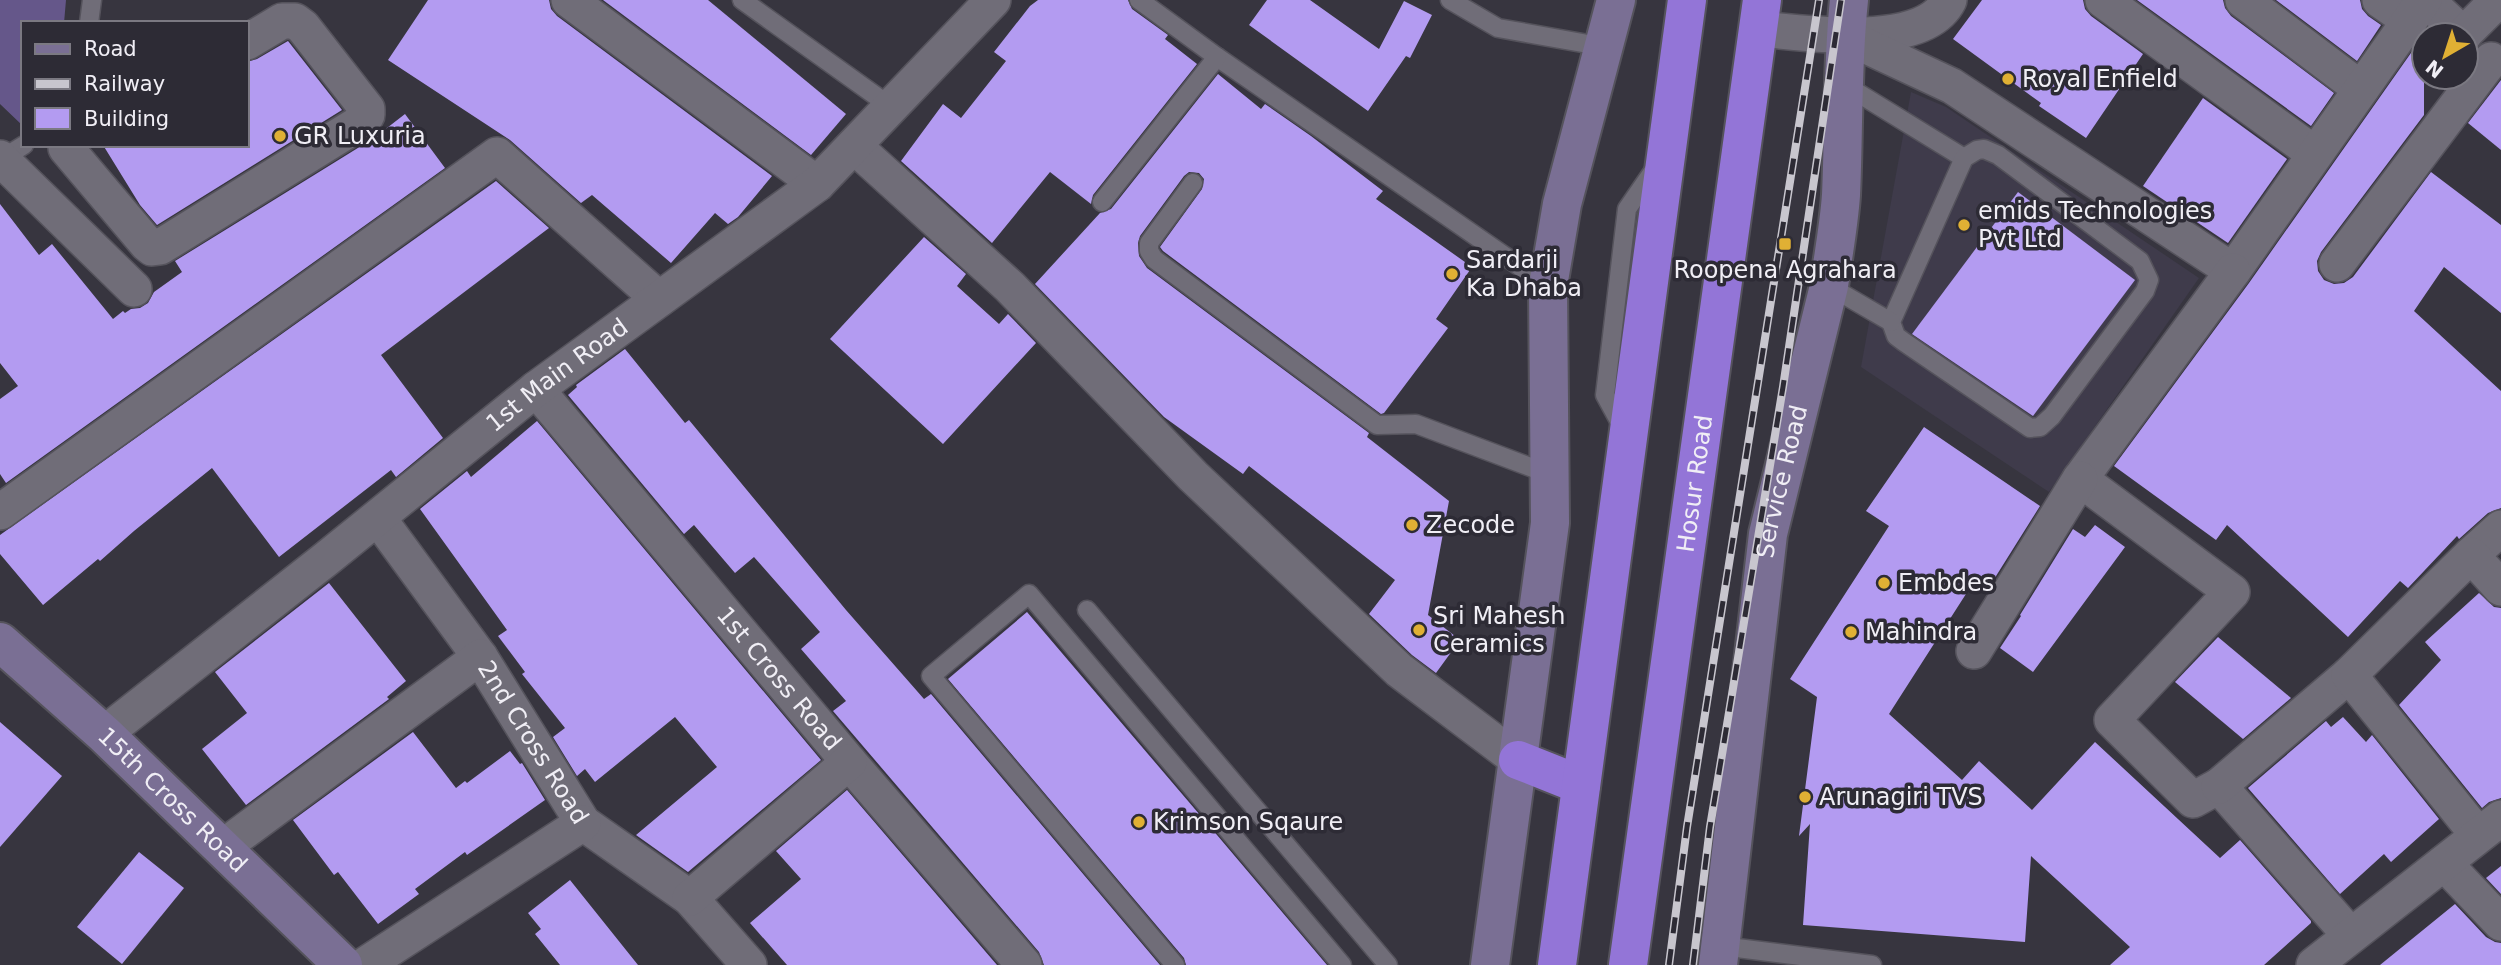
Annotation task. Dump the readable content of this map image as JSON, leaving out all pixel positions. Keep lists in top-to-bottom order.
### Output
{
  "streets": {
    "highway": ["Hosur Road"],
    "street": [
      "1st Main Road",
      "Service Road",
      "1st Cross Road",
      "2nd Cross Road",
      "15th Cross Road"
    ]
  },
  "crossings": [
    ["1st Main Road", "1st Cross Road"],
    ["1st Main Road", "2nd Cross Road"],
    ["1st Main Road", "15th Cross Road"]
  ],
  "places": {
    "other": [
      "Royal Enfield",
      "GR Luxuria",
      "emids Technologies Pvt Ltd",
      "Sardarji Ka Dhaba",
      "Zecode",
      "Embdes",
      "Sri Mahesh Ceramics",
      "Mahindra",
      "Arunagiri TVS",
      "Krimson Sqaure"
    ],
    "transit": ["Roopena Agrahara"]
  },
  "legend": ["Road", "Railway", "Building"],
  "north": "bottom left"
}
